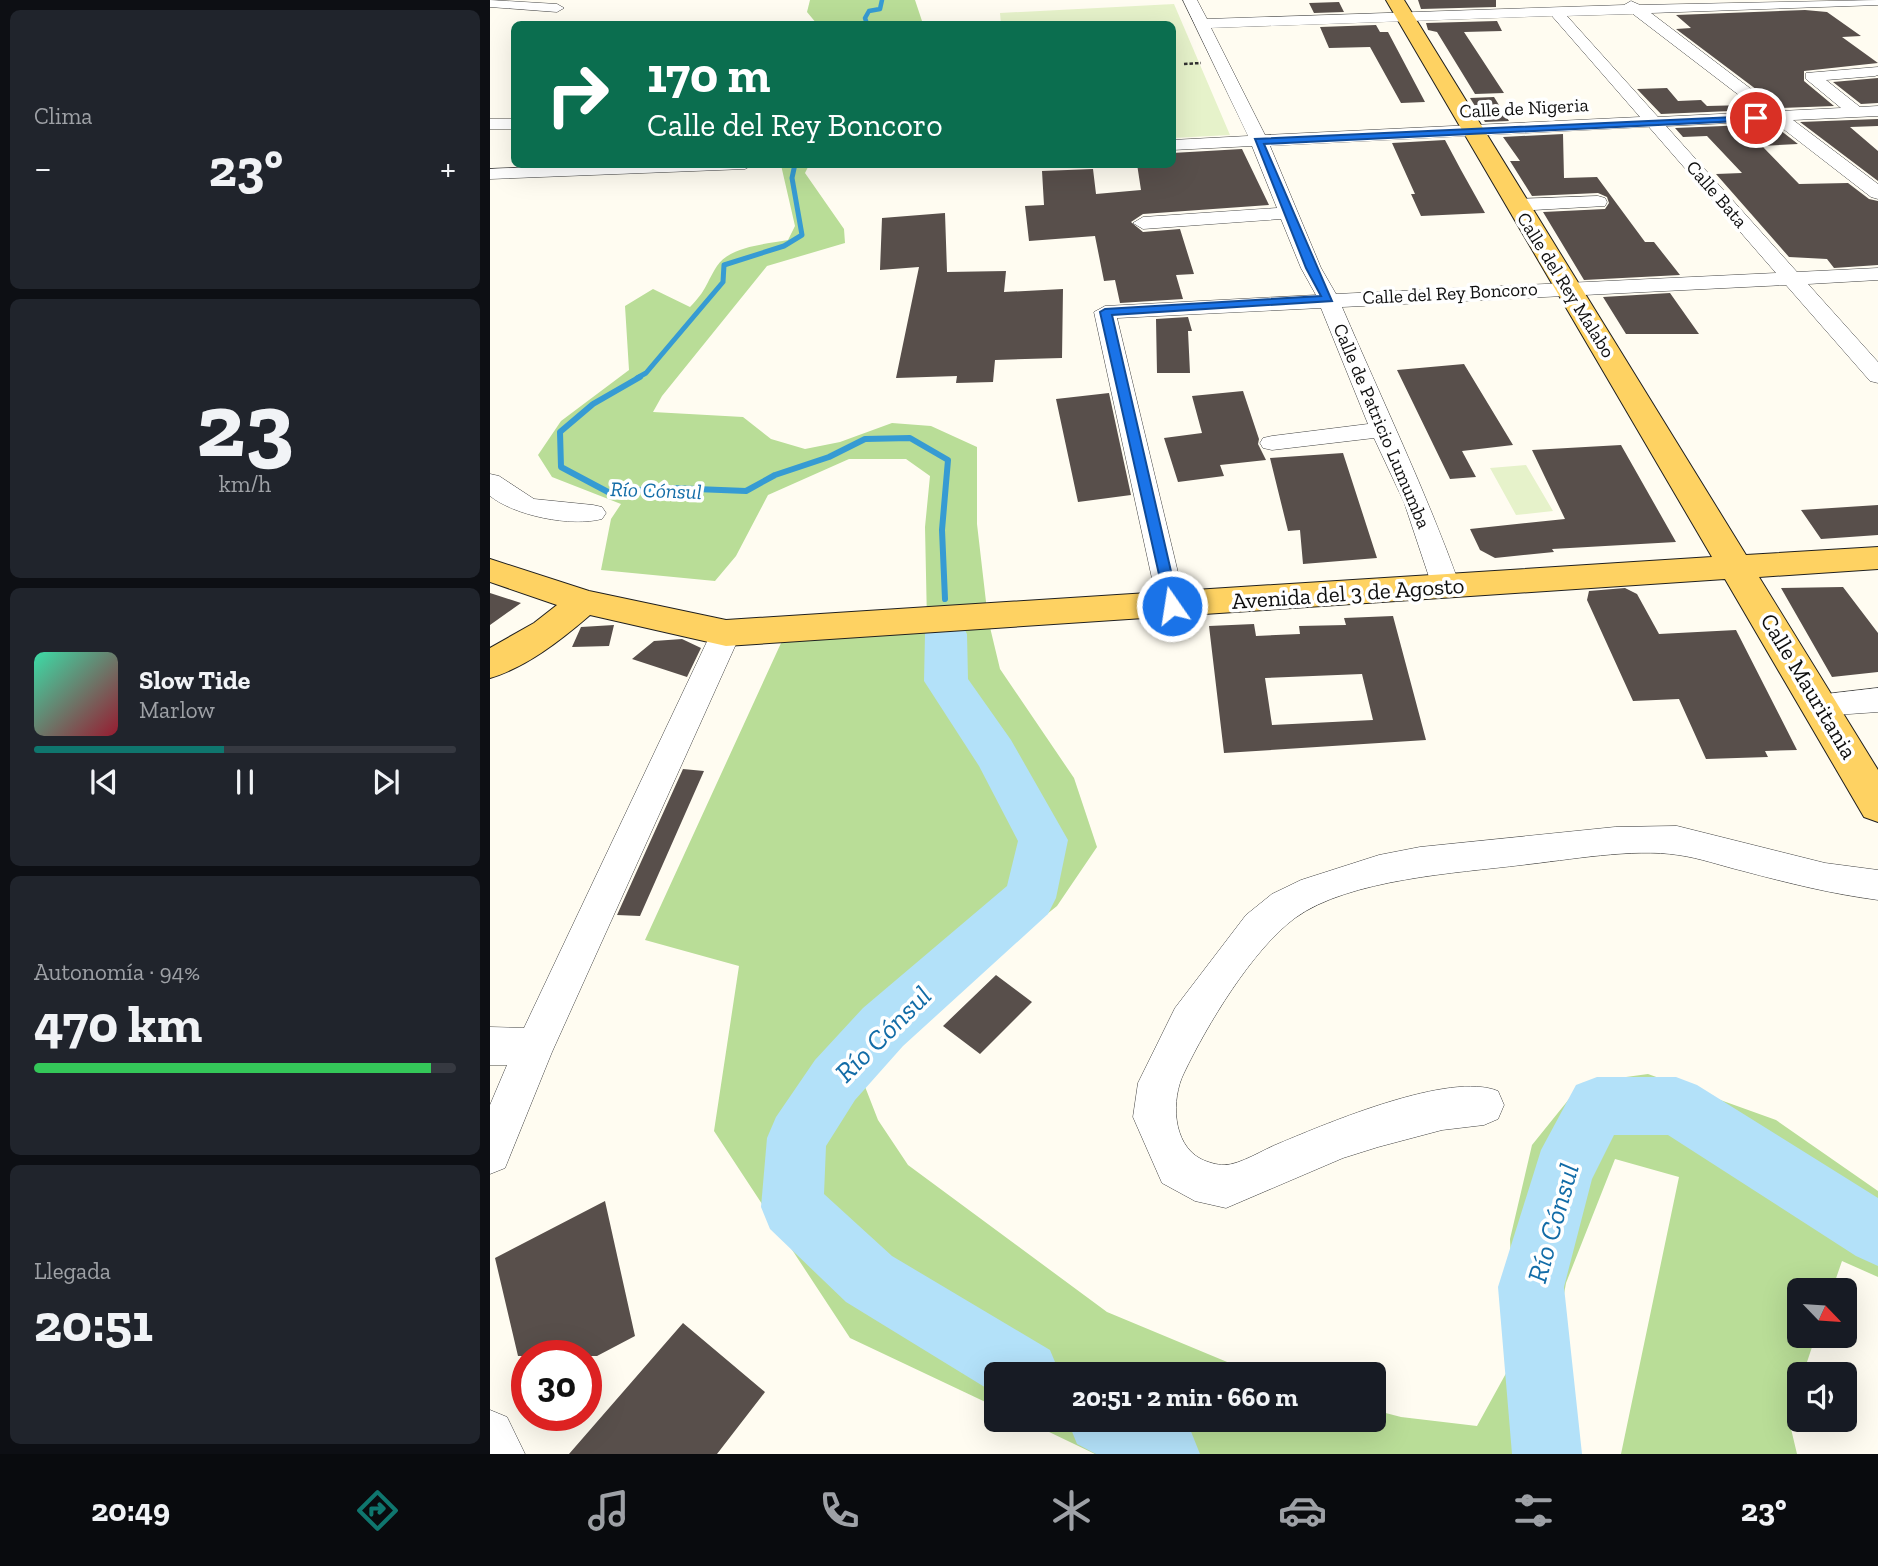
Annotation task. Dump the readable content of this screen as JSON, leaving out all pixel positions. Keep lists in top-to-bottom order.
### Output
{
  "streets": {
    "main road": ["Calle del Rey Malabo", "Avenida del 3 de Agosto", "Calle Mauritania"],
    "street": [
      "Calle de Nigeria",
      "Calle Bata",
      "Calle del Rey Boncoro",
      "Calle de Patricio Lumumba"
    ]
  },
  "crossings": [
    ["Calle de Nigeria", "Calle Bata"],
    ["Calle de Nigeria", "Calle del Rey Malabo"],
    ["Calle de Nigeria", "Calle de Patricio Lumumba"],
    ["Calle Bata", "Calle del Rey Boncoro"],
    ["Calle del Rey Malabo", "Calle del Rey Boncoro"],
    ["Calle del Rey Malabo", "Avenida del 3 de Agosto"],
    ["Calle del Rey Malabo", "Calle Mauritania"],
    ["Calle del Rey Boncoro", "Calle de Patricio Lumumba"],
    ["Calle del Rey Boncoro", "Avenida del 3 de Agosto"],
    ["Calle de Patricio Lumumba", "Avenida del 3 de Agosto"],
    ["Avenida del 3 de Agosto", "Calle Mauritania"]
  ],
  "water": ["Río Cónsul"],
  "north": "bottom right",
  "page": {
    "tile": [
      "Clima",
      ["23", "km/h"],
      ["Autonomía · 94%", "470 km"],
      ["Llegada", "20:51"]
    ],
    "turn": ["170 m", "Calle del Rey Boncoro"],
    "heat": ["−", "23°", "+"],
    "song": ["Slow Tide", "Marlow"],
    "limit": "30",
    "trip": "20:51 · 2 min · 660 m",
    "tabs": ["20:49", "23°"]
  }
}
